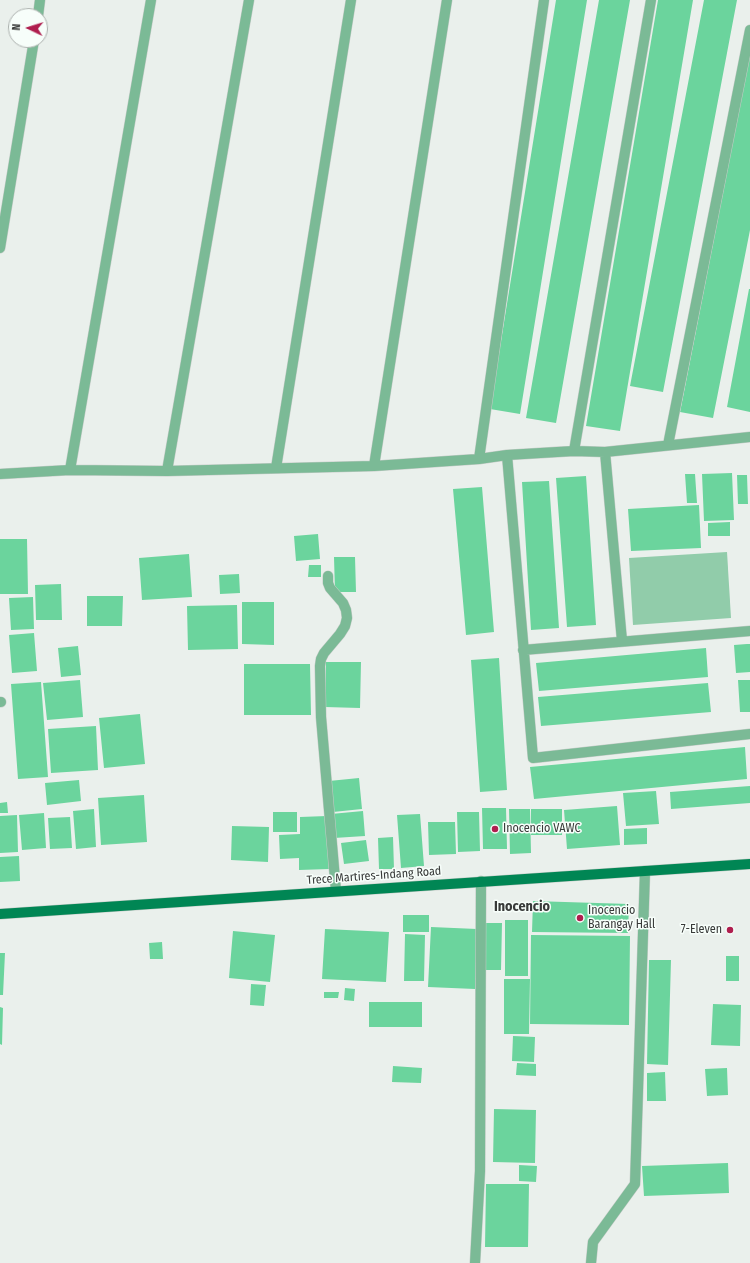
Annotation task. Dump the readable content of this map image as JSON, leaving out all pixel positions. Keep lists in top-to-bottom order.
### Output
{
  "streets": {
    "main road": ["Trece Martires-Indang Road"]
  },
  "districts": ["Inocencio"],
  "places": ["Inocencio VAWC", "Inocencio Barangay Hall", "7-Eleven"],
  "north": "left"
}
